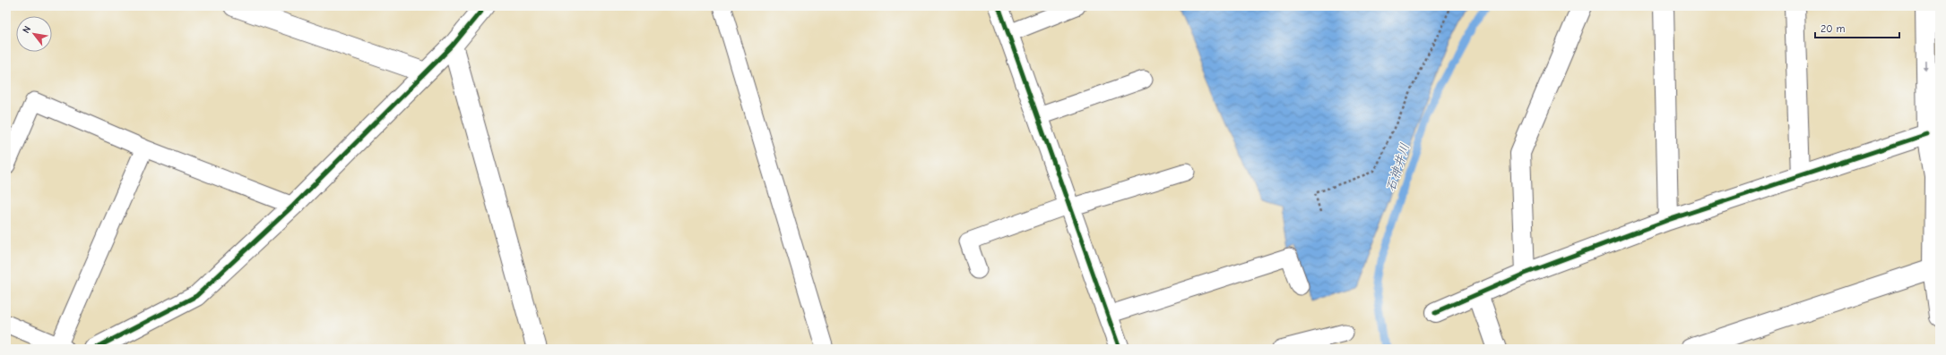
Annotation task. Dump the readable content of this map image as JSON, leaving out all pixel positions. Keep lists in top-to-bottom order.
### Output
{
  "water": ["石神井川"],
  "scale_bar": "20 m",
  "north": "top left"
}
